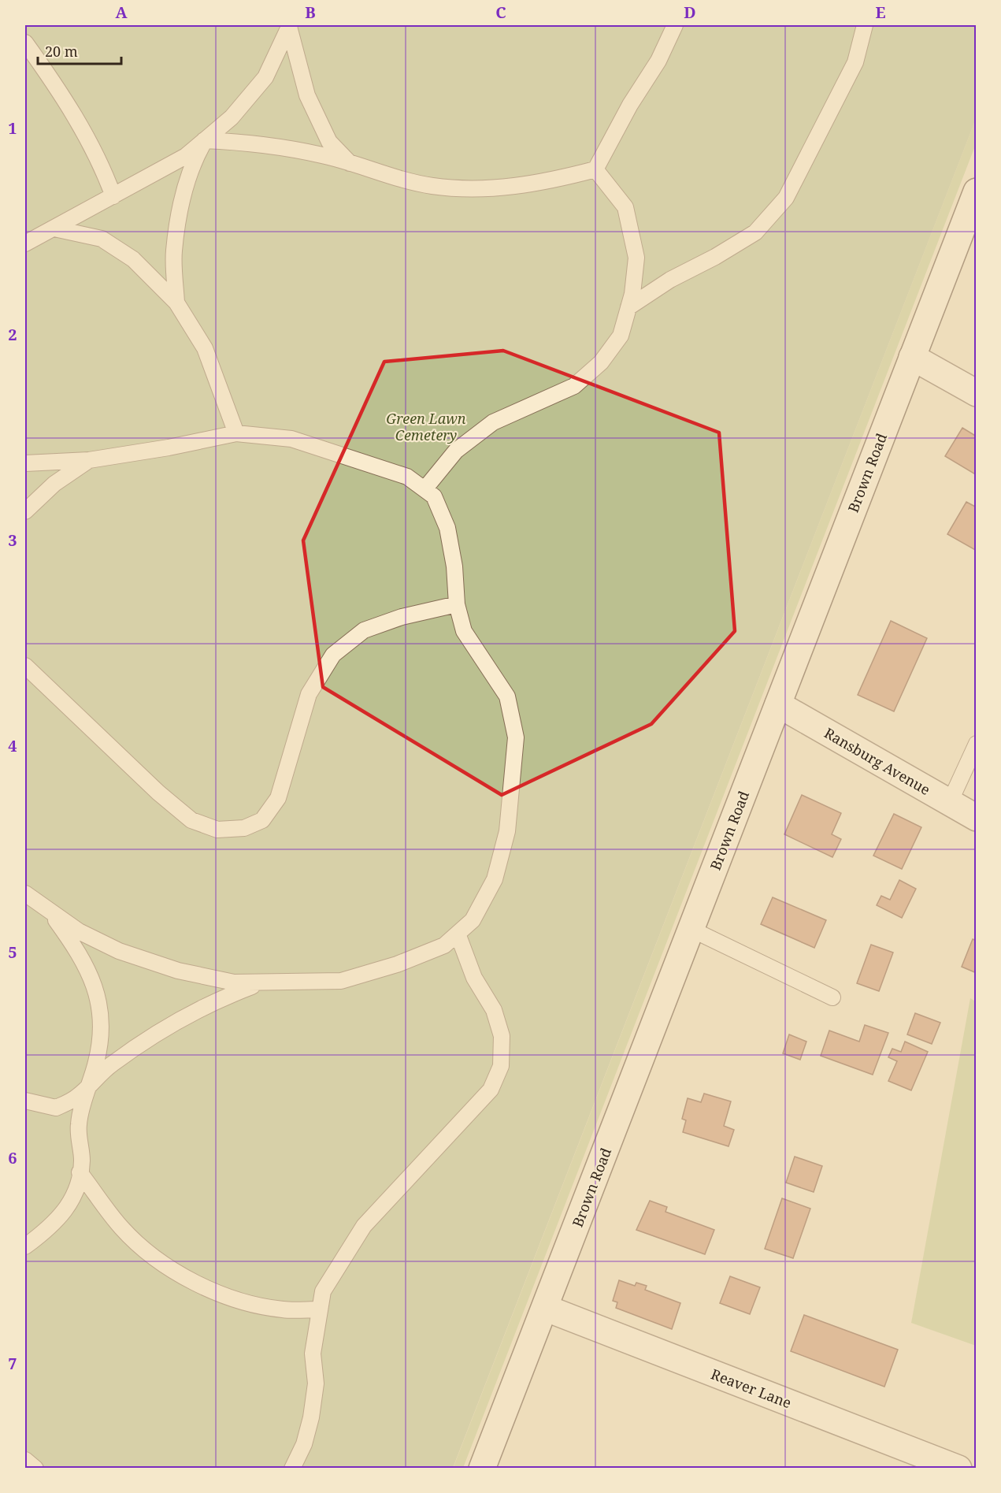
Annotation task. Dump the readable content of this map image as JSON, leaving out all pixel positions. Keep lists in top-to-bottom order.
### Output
{
  "streets": {
    "main road": ["Brown Road", "Ransburg Avenue", "Reaver Lane"]
  },
  "crossings": [
    ["Brown Road", "Ransburg Avenue"],
    ["Brown Road", "Reaver Lane"]
  ],
  "parks": ["Green Lawn Cemetery"],
  "scale_bar": "20 m",
  "grid": {
    "columns": [
      "A",
      "B",
      "C",
      "D",
      "E"
    ],
    "rows": [
      "1",
      "2",
      "3",
      "4",
      "5",
      "6",
      "7"
    ]
  }
}
